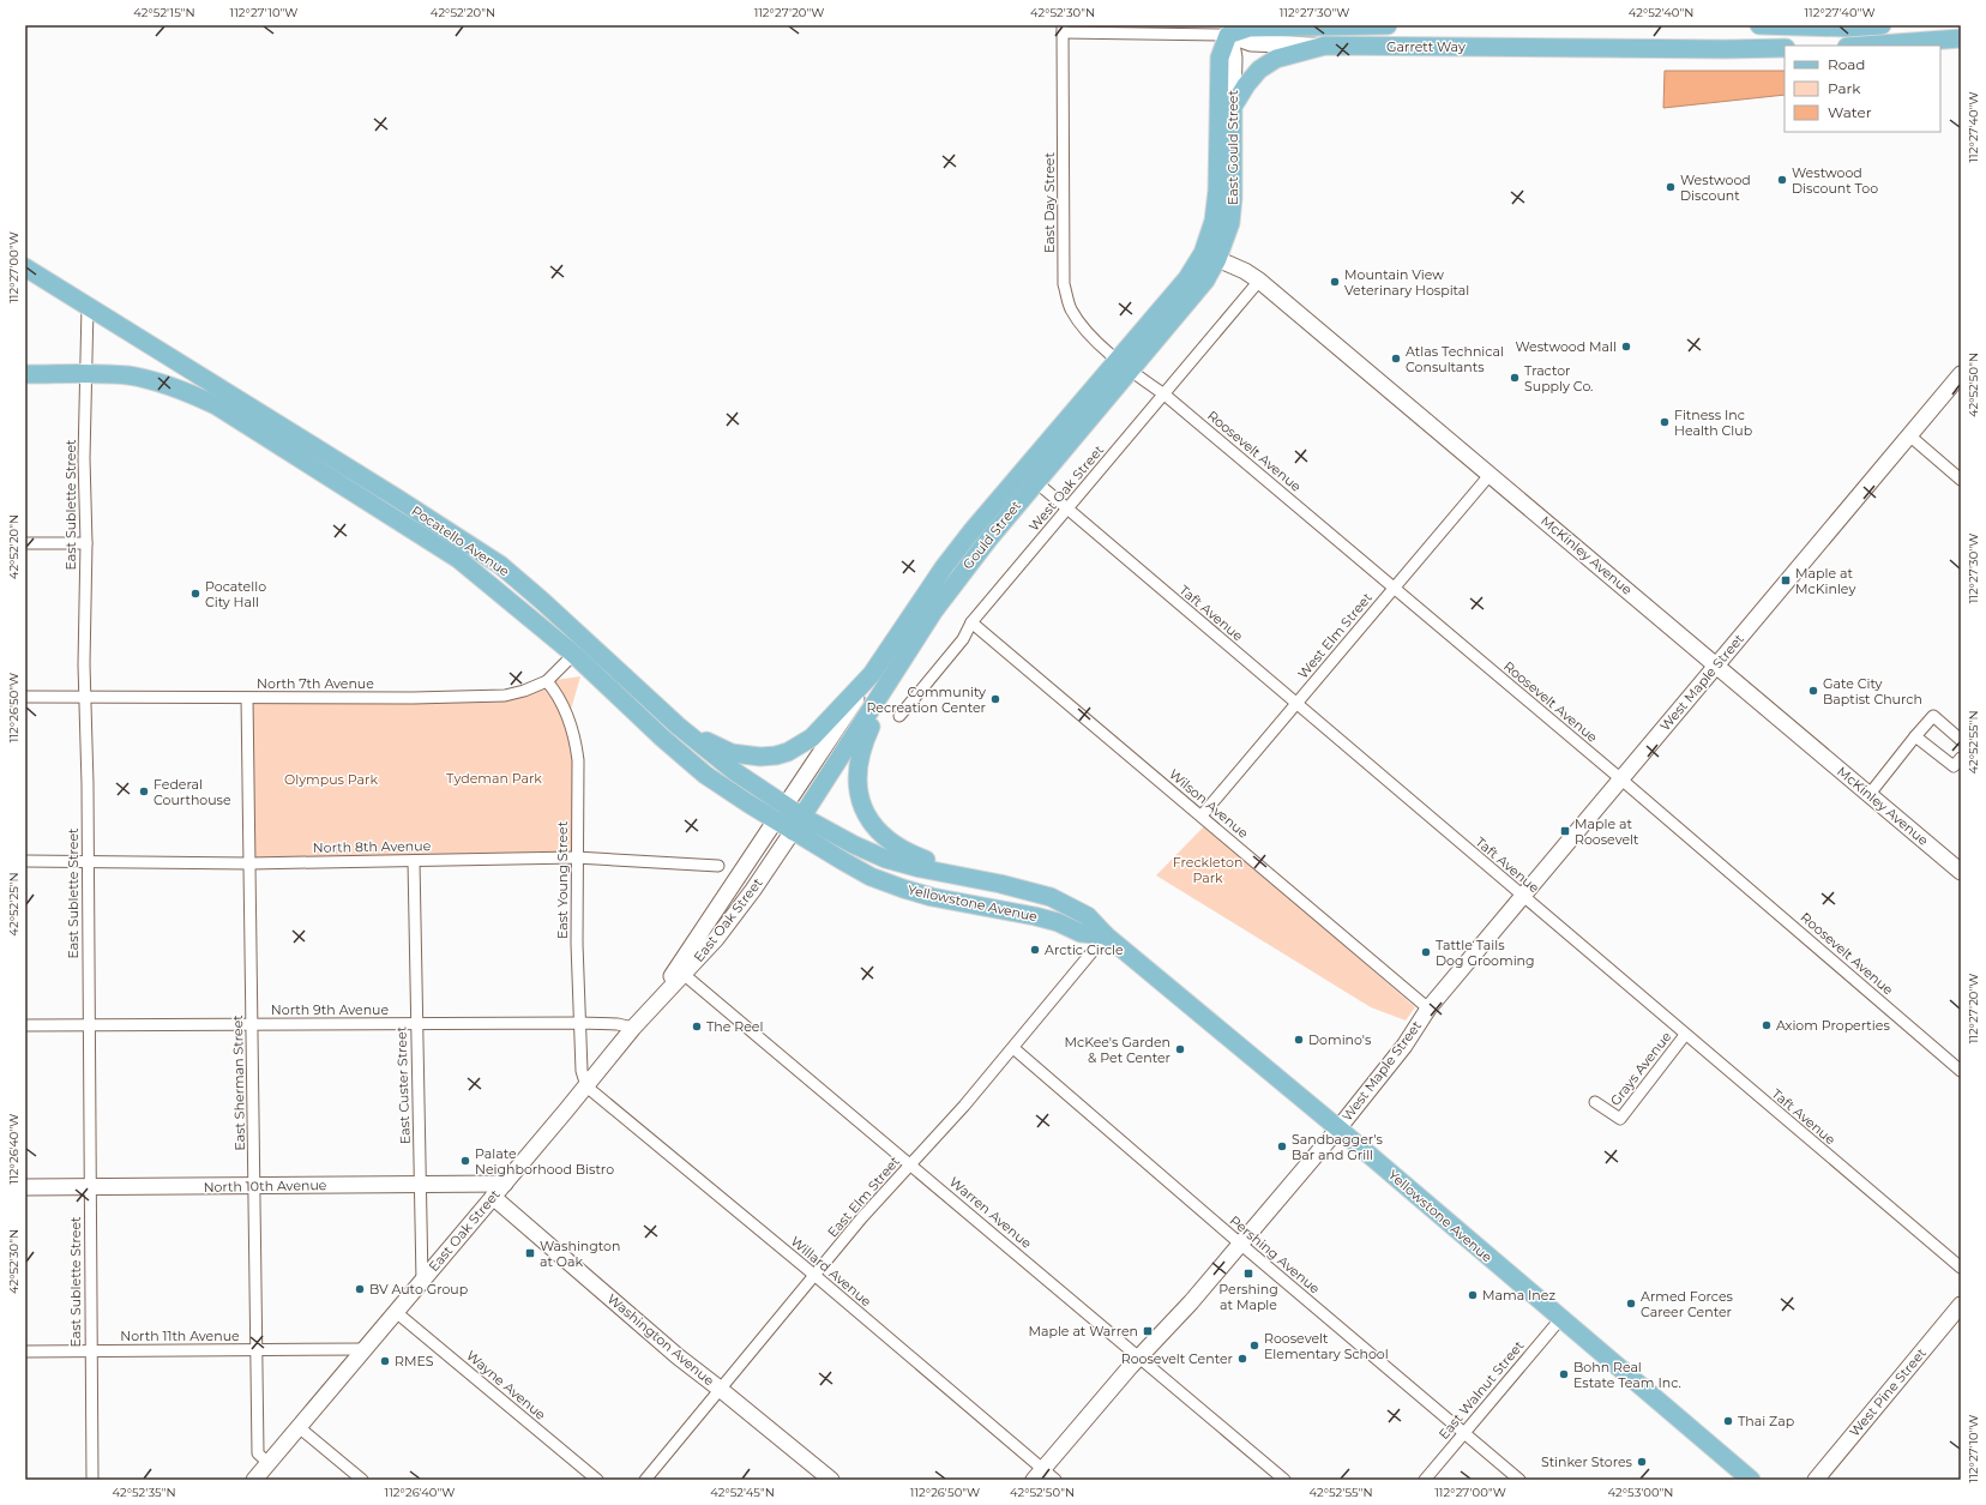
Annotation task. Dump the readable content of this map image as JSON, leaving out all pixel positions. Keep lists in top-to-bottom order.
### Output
{
  "streets": {
    "main road": [
      "Garrett Way",
      "East Gould Street",
      "Gould Street",
      "Pocatello Avenue",
      "Yellowstone Avenue"
    ],
    "street": [
      "East Day Street",
      "Roosevelt Avenue",
      "West Oak Street",
      "East Sublette Street",
      "McKinley Avenue",
      "Taft Avenue",
      "West Elm Street",
      "West Maple Street",
      "North 7th Avenue",
      "Wilson Avenue",
      "North 8th Avenue",
      "East Young Street",
      "East Oak Street",
      "North 9th Avenue",
      "Grays Avenue",
      "East Sherman Street",
      "East Custer Street",
      "North 10th Avenue",
      "East Elm Street",
      "Warren Avenue",
      "Pershing Avenue",
      "Willard Avenue",
      "North 11th Avenue",
      "Washington Avenue",
      "Wayne Avenue",
      "East Walnut Street",
      "West Pine Street"
    ]
  },
  "crossings": [
    ["Garrett Way", "East Gould Street"],
    ["East Gould Street", "Gould Street"],
    ["East Gould Street", "McKinley Avenue"],
    ["East Day Street", "Roosevelt Avenue"],
    ["East Day Street", "Gould Street"],
    ["Roosevelt Avenue", "West Oak Street"],
    ["Roosevelt Avenue", "Gould Street"],
    ["Roosevelt Avenue", "West Elm Street"],
    ["Roosevelt Avenue", "West Maple Street"],
    ["West Oak Street", "McKinley Avenue"],
    ["West Oak Street", "Taft Avenue"],
    ["West Oak Street", "Wilson Avenue"],
    ["East Sublette Street", "Pocatello Avenue"],
    ["East Sublette Street", "North 7th Avenue"],
    ["East Sublette Street", "North 8th Avenue"],
    ["East Sublette Street", "North 9th Avenue"],
    ["East Sublette Street", "North 10th Avenue"],
    ["East Sublette Street", "North 11th Avenue"],
    ["Gould Street", "Pocatello Avenue"],
    ["Gould Street", "McKinley Avenue"],
    ["Gould Street", "Taft Avenue"],
    ["Gould Street", "Yellowstone Avenue"],
    ["Gould Street", "East Oak Street"],
    ["Pocatello Avenue", "North 7th Avenue"],
    ["Pocatello Avenue", "Yellowstone Avenue"],
    ["Pocatello Avenue", "East Oak Street"],
    ["McKinley Avenue", "West Elm Street"],
    ["McKinley Avenue", "West Maple Street"],
    ["Taft Avenue", "West Elm Street"],
    ["Taft Avenue", "West Maple Street"],
    ["Taft Avenue", "Grays Avenue"],
    ["West Elm Street", "Wilson Avenue"],
    ["West Maple Street", "Wilson Avenue"],
    ["West Maple Street", "Yellowstone Avenue"],
    ["West Maple Street", "Warren Avenue"],
    ["West Maple Street", "Pershing Avenue"],
    ["West Maple Street", "Willard Avenue"],
    ["North 7th Avenue", "East Young Street"],
    ["North 7th Avenue", "East Sherman Street"],
    ["North 8th Avenue", "East Young Street"],
    ["North 8th Avenue", "East Sherman Street"],
    ["North 8th Avenue", "East Custer Street"],
    ["East Young Street", "East Oak Street"],
    ["East Young Street", "North 9th Avenue"],
    ["East Young Street", "Willard Avenue"],
    ["Yellowstone Avenue", "East Oak Street"],
    ["Yellowstone Avenue", "East Elm Street"],
    ["Yellowstone Avenue", "East Walnut Street"],
    ["East Oak Street", "North 9th Avenue"],
    ["East Oak Street", "East Sherman Street"],
    ["East Oak Street", "East Custer Street"],
    ["East Oak Street", "North 10th Avenue"],
    ["East Oak Street", "Warren Avenue"],
    ["East Oak Street", "Willard Avenue"],
    ["East Oak Street", "North 11th Avenue"],
    ["East Oak Street", "Washington Avenue"],
    ["East Oak Street", "Wayne Avenue"],
    ["North 9th Avenue", "East Sherman Street"],
    ["North 9th Avenue", "East Custer Street"],
    ["East Sherman Street", "North 10th Avenue"],
    ["East Sherman Street", "North 11th Avenue"],
    ["East Custer Street", "North 10th Avenue"],
    ["East Elm Street", "Warren Avenue"],
    ["East Elm Street", "Pershing Avenue"],
    ["East Elm Street", "Willard Avenue"],
    ["East Elm Street", "Washington Avenue"],
    ["Pershing Avenue", "East Walnut Street"]
  ],
  "parks": ["Tydeman Park", "Olympus Park", "Freckleton Park"],
  "places": {
    "other": [
      "Westwood Discount Too",
      "Westwood Discount",
      "Mountain View Veterinary Hospital",
      "Westwood Mall",
      "Atlas Technical Consultants",
      "Tractor Supply Co.",
      "Fitness Inc Health Club",
      "Pocatello City Hall",
      "Gate City Baptist Church",
      "Community Recreation Center",
      "Federal Courthouse",
      "Arctic Circle",
      "Tattle Tails Dog Grooming",
      "Axiom Properties",
      "The Reel",
      "Domino's",
      "McKee's Garden & Pet Center",
      "Sandbagger's Bar and Grill",
      "Palate Neighborhood Bistro",
      "BV Auto Group",
      "Mama Inez",
      "Armed Forces Career Center",
      "Roosevelt Elementary School",
      "Roosevelt Center",
      "RMES",
      "Bohn Real Estate Team Inc.",
      "Thai Zap",
      "Stinker Stores"
    ],
    "transit": [
      "Maple at McKinley",
      "Maple at Roosevelt",
      "Washington at Oak",
      "Pershing at Maple",
      "Maple at Warren"
    ]
  },
  "legend": ["Road", "Park", "Water"],
  "coordinates": [
    "42°52'15\"N",
    "112°27'10\"W",
    "42°52'20\"N",
    "112°27'20\"W",
    "42°52'30\"N",
    "112°27'30\"W",
    "42°52'40\"N",
    "112°27'40\"W",
    "112°27'00\"W",
    "42°52'50\"N",
    "112°26'50\"W",
    "42°52'55\"N",
    "42°52'25\"N",
    "112°26'40\"W",
    "42°52'35\"N",
    "42°52'45\"N",
    "42°53'00\"N"
  ]
}
